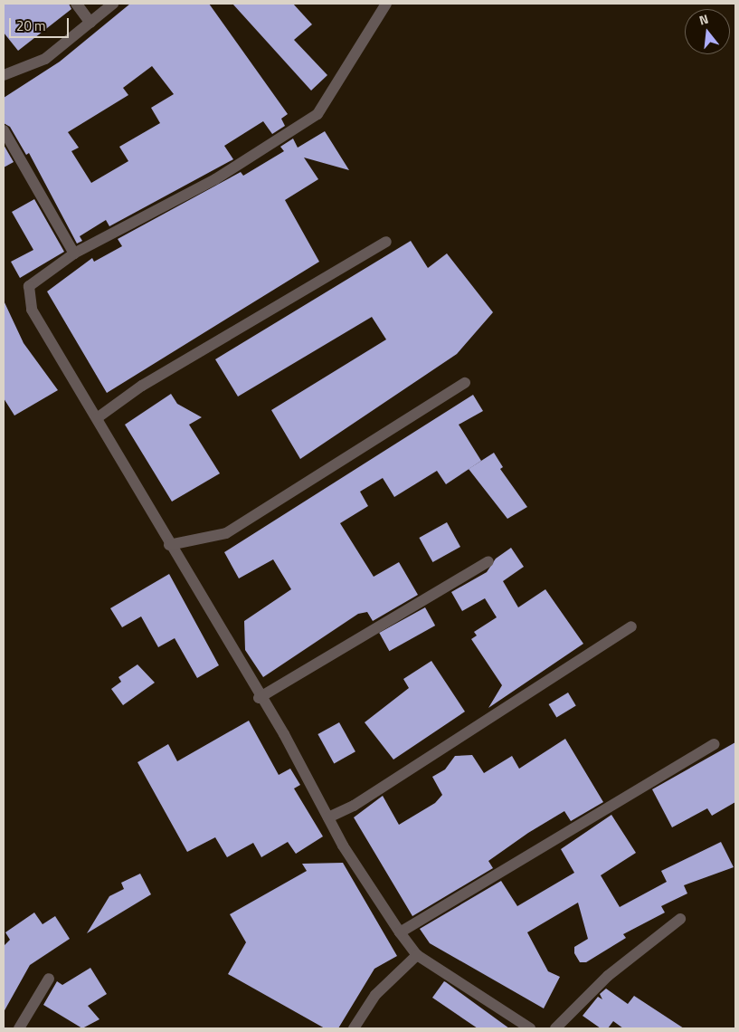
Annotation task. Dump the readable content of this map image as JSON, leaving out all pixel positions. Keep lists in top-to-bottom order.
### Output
{
  "scale_bar": "20 m",
  "north": "top"
}
